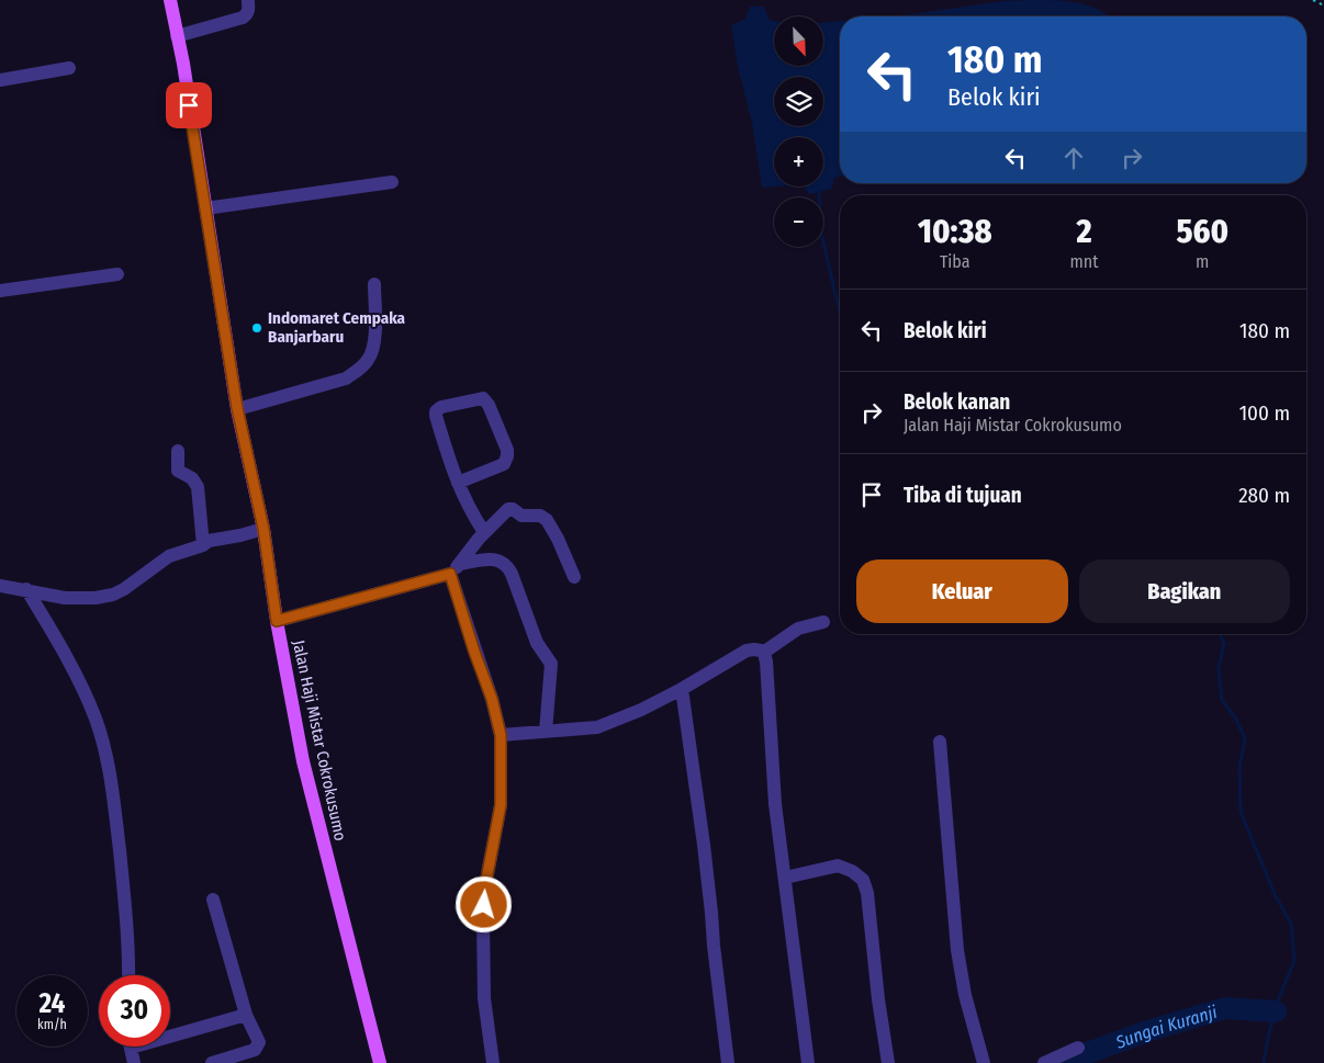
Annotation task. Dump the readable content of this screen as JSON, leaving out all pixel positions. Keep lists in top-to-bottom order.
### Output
{
  "streets": {
    "main road": ["Jalan Haji Mistar Cokrokusumo"]
  },
  "water": ["Sungai Kuranji"],
  "places": ["Indomaret Cempaka Banjarbaru"],
  "north": "bottom right",
  "page": {
    "map_buttons": ["+", "−"],
    "turn": ["180 m", "Belok kiri"],
    "eta": [
      "10:38",
      "Tiba",
      "2",
      "mnt",
      "560",
      "m"
    ],
    "list": [
      {
        "name": "Belok kiri",
        "value": "180 m"
      },
      {
        "name": "Belok kanan",
        "note": "Jalan Haji Mistar Cokrokusumo",
        "value": "100 m"
      },
      {
        "name": "Tiba di tujuan",
        "value": "280 m"
      }
    ],
    "buttons": ["Keluar", "Bagikan"],
    "speed": "24 km/h",
    "limit": "30"
  }
}
